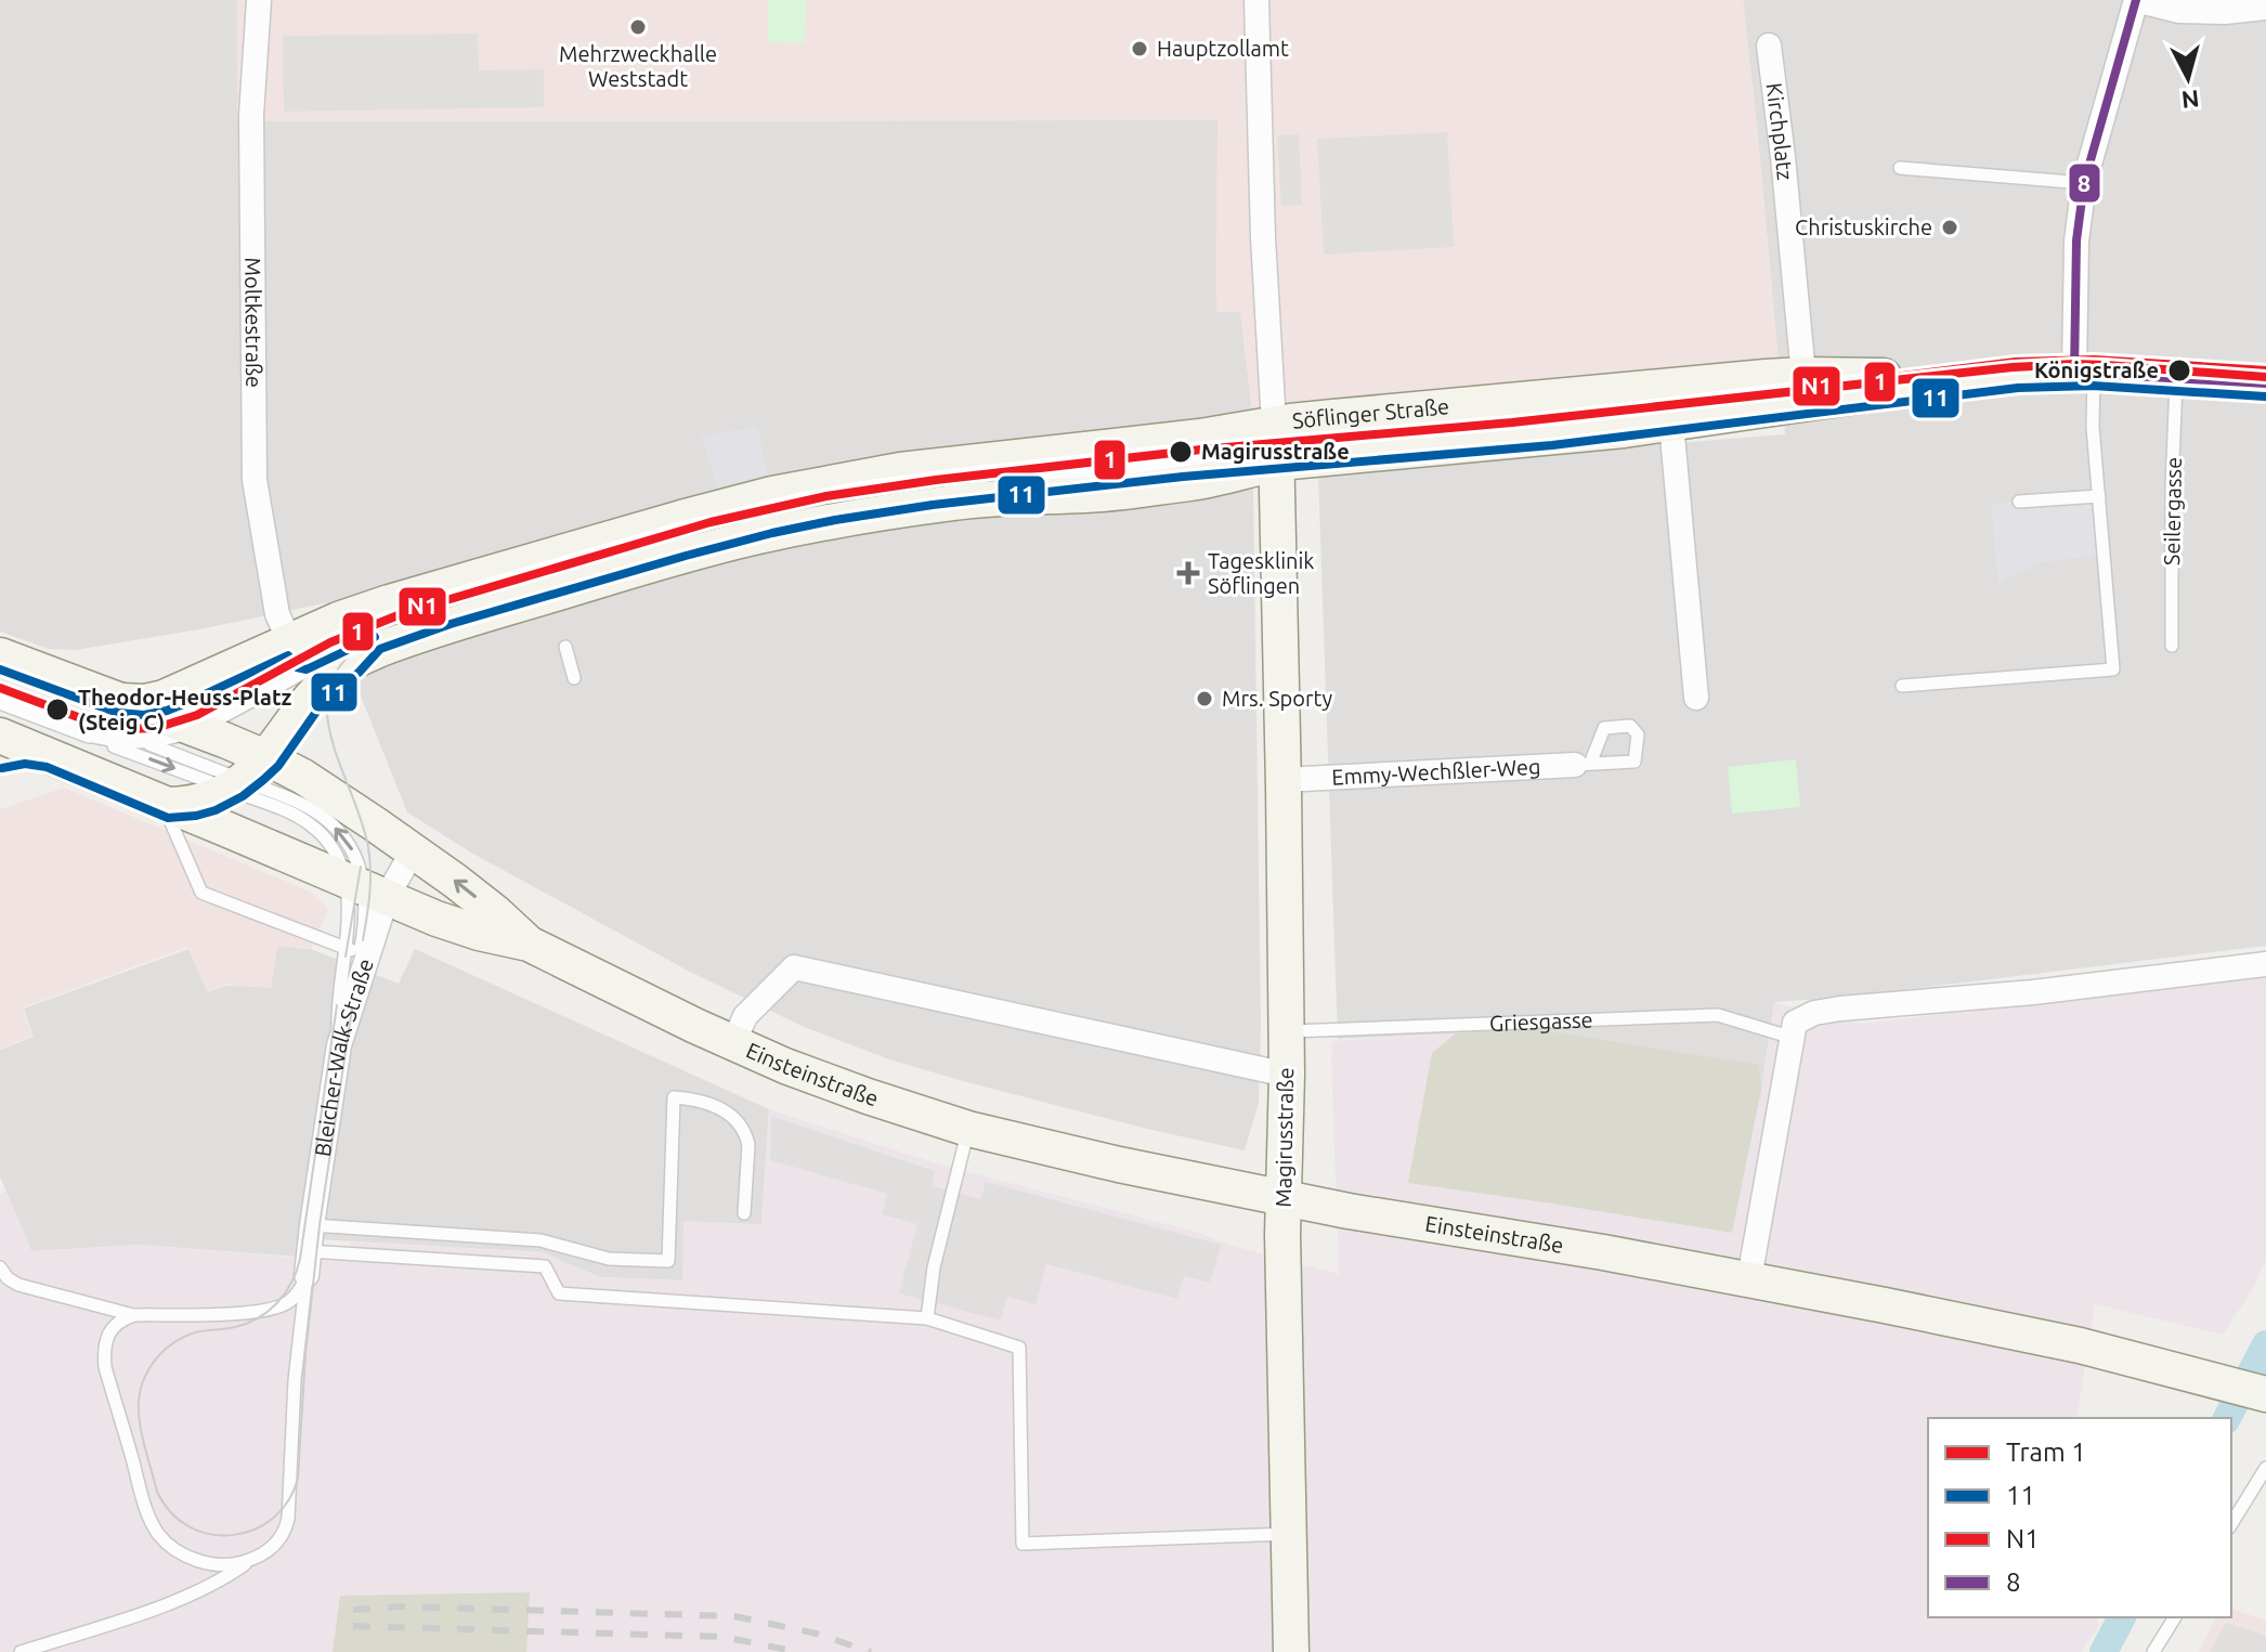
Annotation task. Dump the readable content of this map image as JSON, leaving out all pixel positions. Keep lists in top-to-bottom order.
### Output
{
  "streets": {
    "street": [
      "Kirchplatz",
      "Moltkestraße",
      "Söflinger Straße",
      "Emmy-Wechßler-Weg",
      "Bleicher-Walk-Straße",
      "Einsteinstraße",
      "Magirusstraße"
    ],
    "lane": ["Seilergasse", "Griesgasse"]
  },
  "crossings": [
    ["Kirchplatz", "Söflinger Straße"],
    ["Moltkestraße", "Söflinger Straße"],
    ["Söflinger Straße", "Seilergasse"],
    ["Söflinger Straße", "Einsteinstraße"],
    ["Söflinger Straße", "Magirusstraße"],
    ["Emmy-Wechßler-Weg", "Magirusstraße"],
    ["Griesgasse", "Magirusstraße"],
    ["Bleicher-Walk-Straße", "Einsteinstraße"],
    ["Einsteinstraße", "Magirusstraße"]
  ],
  "places": {
    "other": [
      "Mehrzweckhalle Weststadt",
      "Hauptzollamt",
      "Christuskirche",
      "Königstraße",
      "Magirusstraße",
      "Mrs. Sporty",
      "Theodor-Heuss-Platz (Steig C)"
    ],
    "health": ["Tagesklinik Söflingen"]
  },
  "lines": [
    "transit line 8",
    "transit line N1",
    "tram line 1",
    "transit line 11"
  ],
  "legend": [
    "Tram 1",
    "11",
    "N1",
    "8"
  ],
  "north": "bottom"
}
